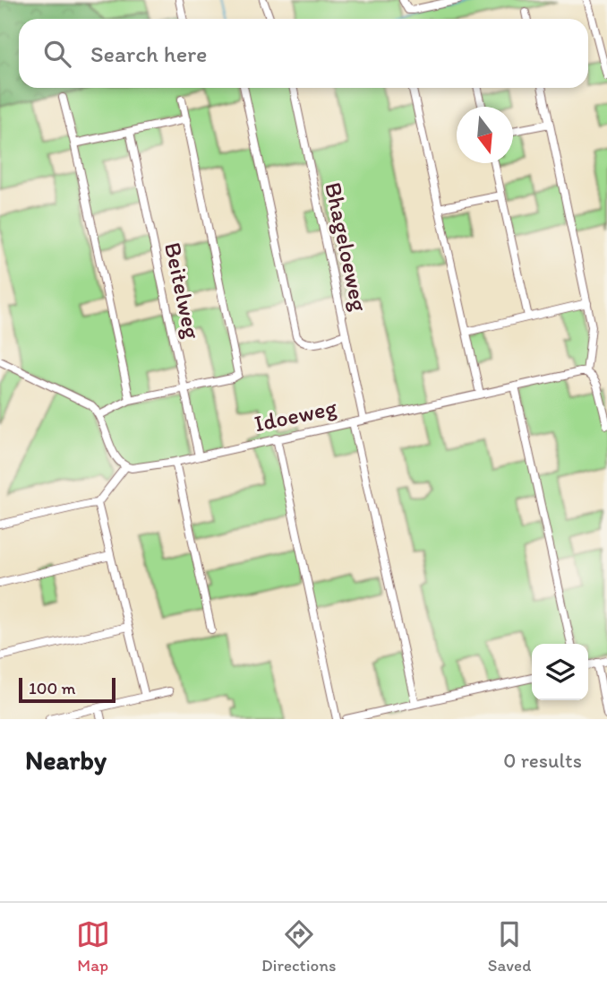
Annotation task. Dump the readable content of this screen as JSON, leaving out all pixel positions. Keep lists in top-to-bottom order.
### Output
{
  "streets": {
    "street": ["Bhageloeweg", "Beitelweg", "Idoeweg"]
  },
  "crossings": [
    ["Bhageloeweg", "Idoeweg"],
    ["Beitelweg", "Idoeweg"]
  ],
  "scale_bar": "100 m",
  "north": "bottom",
  "page": {
    "search": "Search here",
    "scale": "100 m",
    "heading": ["Nearby", "0 results"],
    "nav": ["Map", "Directions", "Saved"]
  }
}
